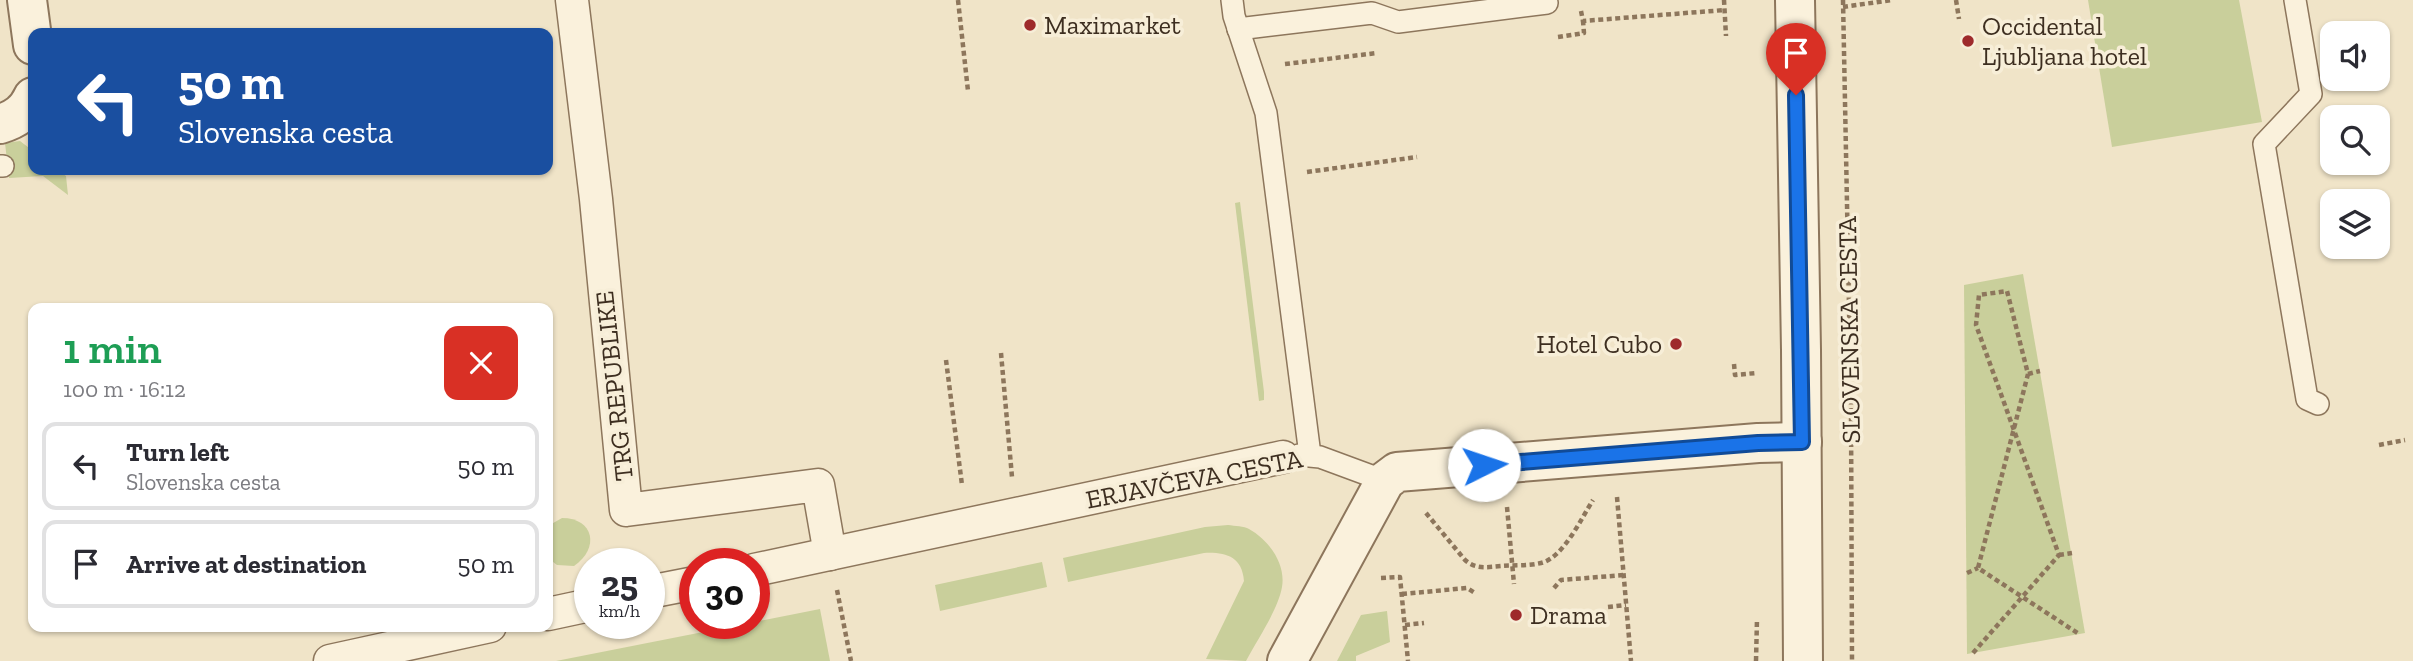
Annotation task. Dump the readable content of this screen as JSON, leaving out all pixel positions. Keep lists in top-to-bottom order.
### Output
{
  "streets": {
    "street": ["SLOVENSKA CESTA", "TRG REPUBLIKE", "ERJAVČEVA CESTA"]
  },
  "crossings": [
    ["TRG REPUBLIKE", "ERJAVČEVA CESTA"]
  ],
  "places": [
    "Maximarket",
    "Occidental Ljubljana hotel",
    "Hotel Cubo",
    "Drama"
  ],
  "page": {
    "turn": ["50 m", "Slovenska cesta"],
    "heading": ["1 min", "100 m · 16:12"],
    "list": [
      {
        "name": "Turn left",
        "note": "Slovenska cesta",
        "value": "50 m"
      },
      {
        "name": "Arrive at destination",
        "value": "50 m"
      }
    ],
    "speed": "25 km/h",
    "limit": "30"
  }
}
